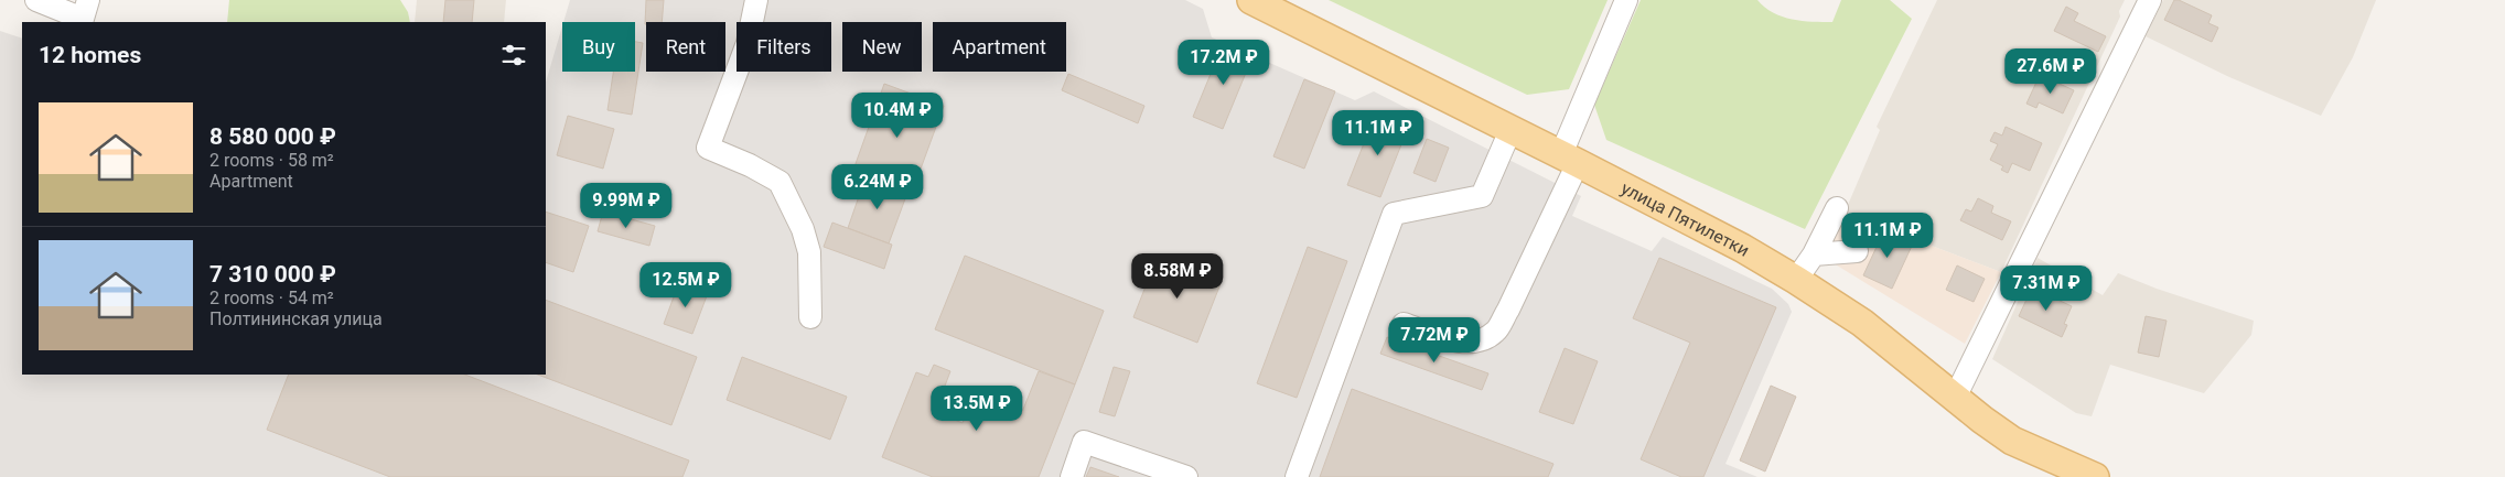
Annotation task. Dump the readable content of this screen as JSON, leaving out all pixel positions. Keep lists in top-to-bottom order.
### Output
{
  "streets": {
    "main road": ["улица Пятилетки"]
  },
  "page": {
    "chip": [
      "Buy",
      "Rent",
      "Filters",
      "New",
      "Apartment"
    ],
    "heading": "12 homes",
    "price": [
      "17.2M ₽",
      "27.6M ₽",
      "10.4M ₽",
      "11.1M ₽",
      "6.24M ₽",
      "9.99M ₽",
      "11.1M ₽",
      "8.58M ₽",
      "12.5M ₽",
      "7.31M ₽",
      "7.72M ₽",
      "13.5M ₽"
    ],
    "list": [
      {
        "name": "8 580 000 ₽",
        "note": "2 rooms · 58 m² · Apartment"
      },
      {
        "name": "7 310 000 ₽",
        "note": "2 rooms · 54 m² · Полтининская улица"
      }
    ]
  }
}
